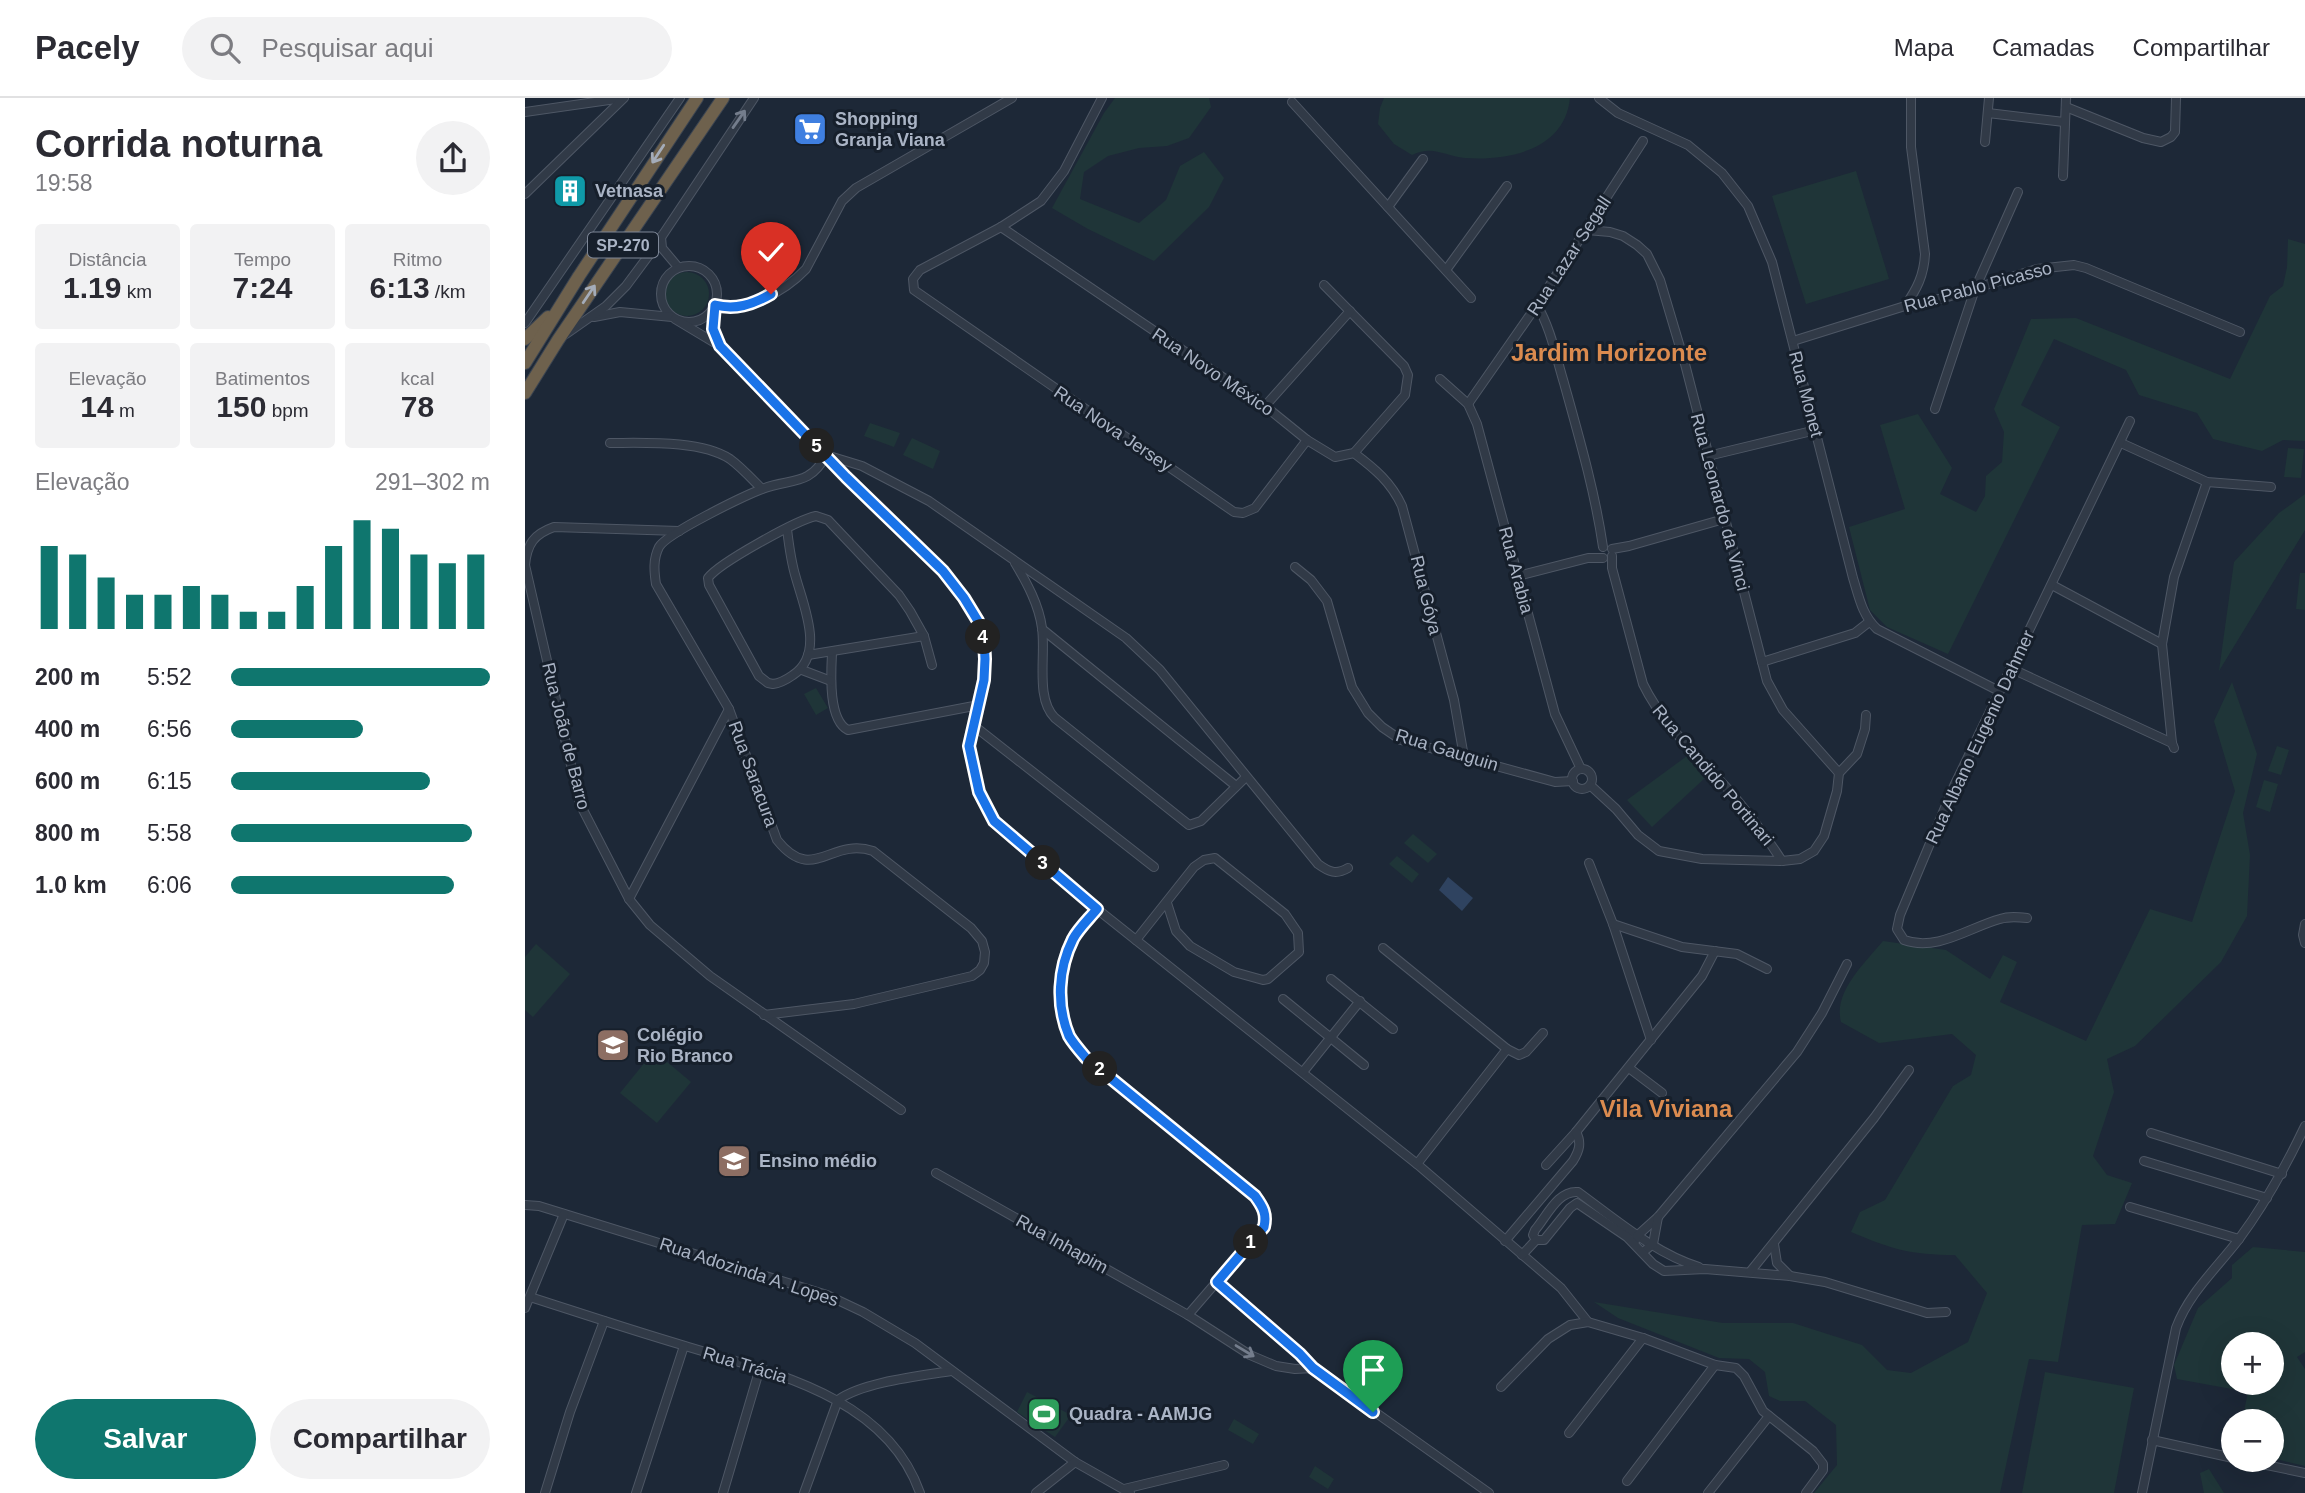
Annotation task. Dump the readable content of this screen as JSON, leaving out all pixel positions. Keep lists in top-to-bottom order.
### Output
{
  "streets": {
    "highway": ["SP-270"],
    "street": [
      "Rua Lazar Segall",
      "Rua Pablo Picasso",
      "Rua Novo México",
      "Rua Monet",
      "Rua Nova Jersey",
      "Rua Leonardo da Vinci",
      "Rua Arabia",
      "Rua Góya",
      "Rua João de Barro",
      "Rua Albano Eugenio Dahmer",
      "Rua Gauguin",
      "Rua Saracura",
      "Rua Candido Portinari",
      "Rua Inhapim",
      "Rua Adozinda A. Lopes",
      "Rua Trácia"
    ]
  },
  "crossings": [
    ["Rua Lazar Segall", "Rua Leonardo da Vinci"],
    ["Rua Lazar Segall", "Rua Arabia"],
    ["Rua Lazar Segall", "Rua Candido Portinari"],
    ["Rua Pablo Picasso", "Rua Monet"],
    ["Rua Novo México", "Rua Nova Jersey"],
    ["Rua Novo México", "Rua Góya"],
    ["Rua Arabia", "Rua Gauguin"],
    ["Rua Arabia", "Rua Candido Portinari"],
    ["Rua Góya", "Rua Gauguin"],
    ["Rua João de Barro", "Rua Saracura"]
  ],
  "districts": ["Jardim Horizonte", "Vila Viviana"],
  "places": {
    "supermarket": ["Shopping Granja Viana"],
    "building": ["Vetnasa"],
    "school or university": ["Colégio Rio Branco", "Ensino médio"],
    "sports": ["Quadra - AAMJG"]
  },
  "page": {
    "header": "Pacely",
    "search": "Pesquisar aqui",
    "nav": ["Mapa", "Camadas", "Compartilhar"],
    "heading": ["Corrida noturna", "19:58"],
    "stats": [
      ["Distância", "1.19 km"],
      ["Tempo", "7:24"],
      ["Ritmo", "6:13 /km"],
      ["Elevação", "14 m"],
      ["Batimentos", "150 bpm"],
      ["kcal", "78"]
    ],
    "pins": [
      "5",
      "4",
      "3",
      "2",
      "1"
    ],
    "chart": ["Elevação", "291–302 m"],
    "list": [
      {
        "name": "200 m",
        "note": "5:52"
      },
      {
        "name": "400 m",
        "note": "6:56"
      },
      {
        "name": "600 m",
        "note": "6:15"
      },
      {
        "name": "800 m",
        "note": "5:58"
      },
      {
        "name": "1.0 km",
        "note": "6:06"
      }
    ],
    "map_buttons": ["+", "−"],
    "buttons": ["Salvar", "Compartilhar"]
  }
}
